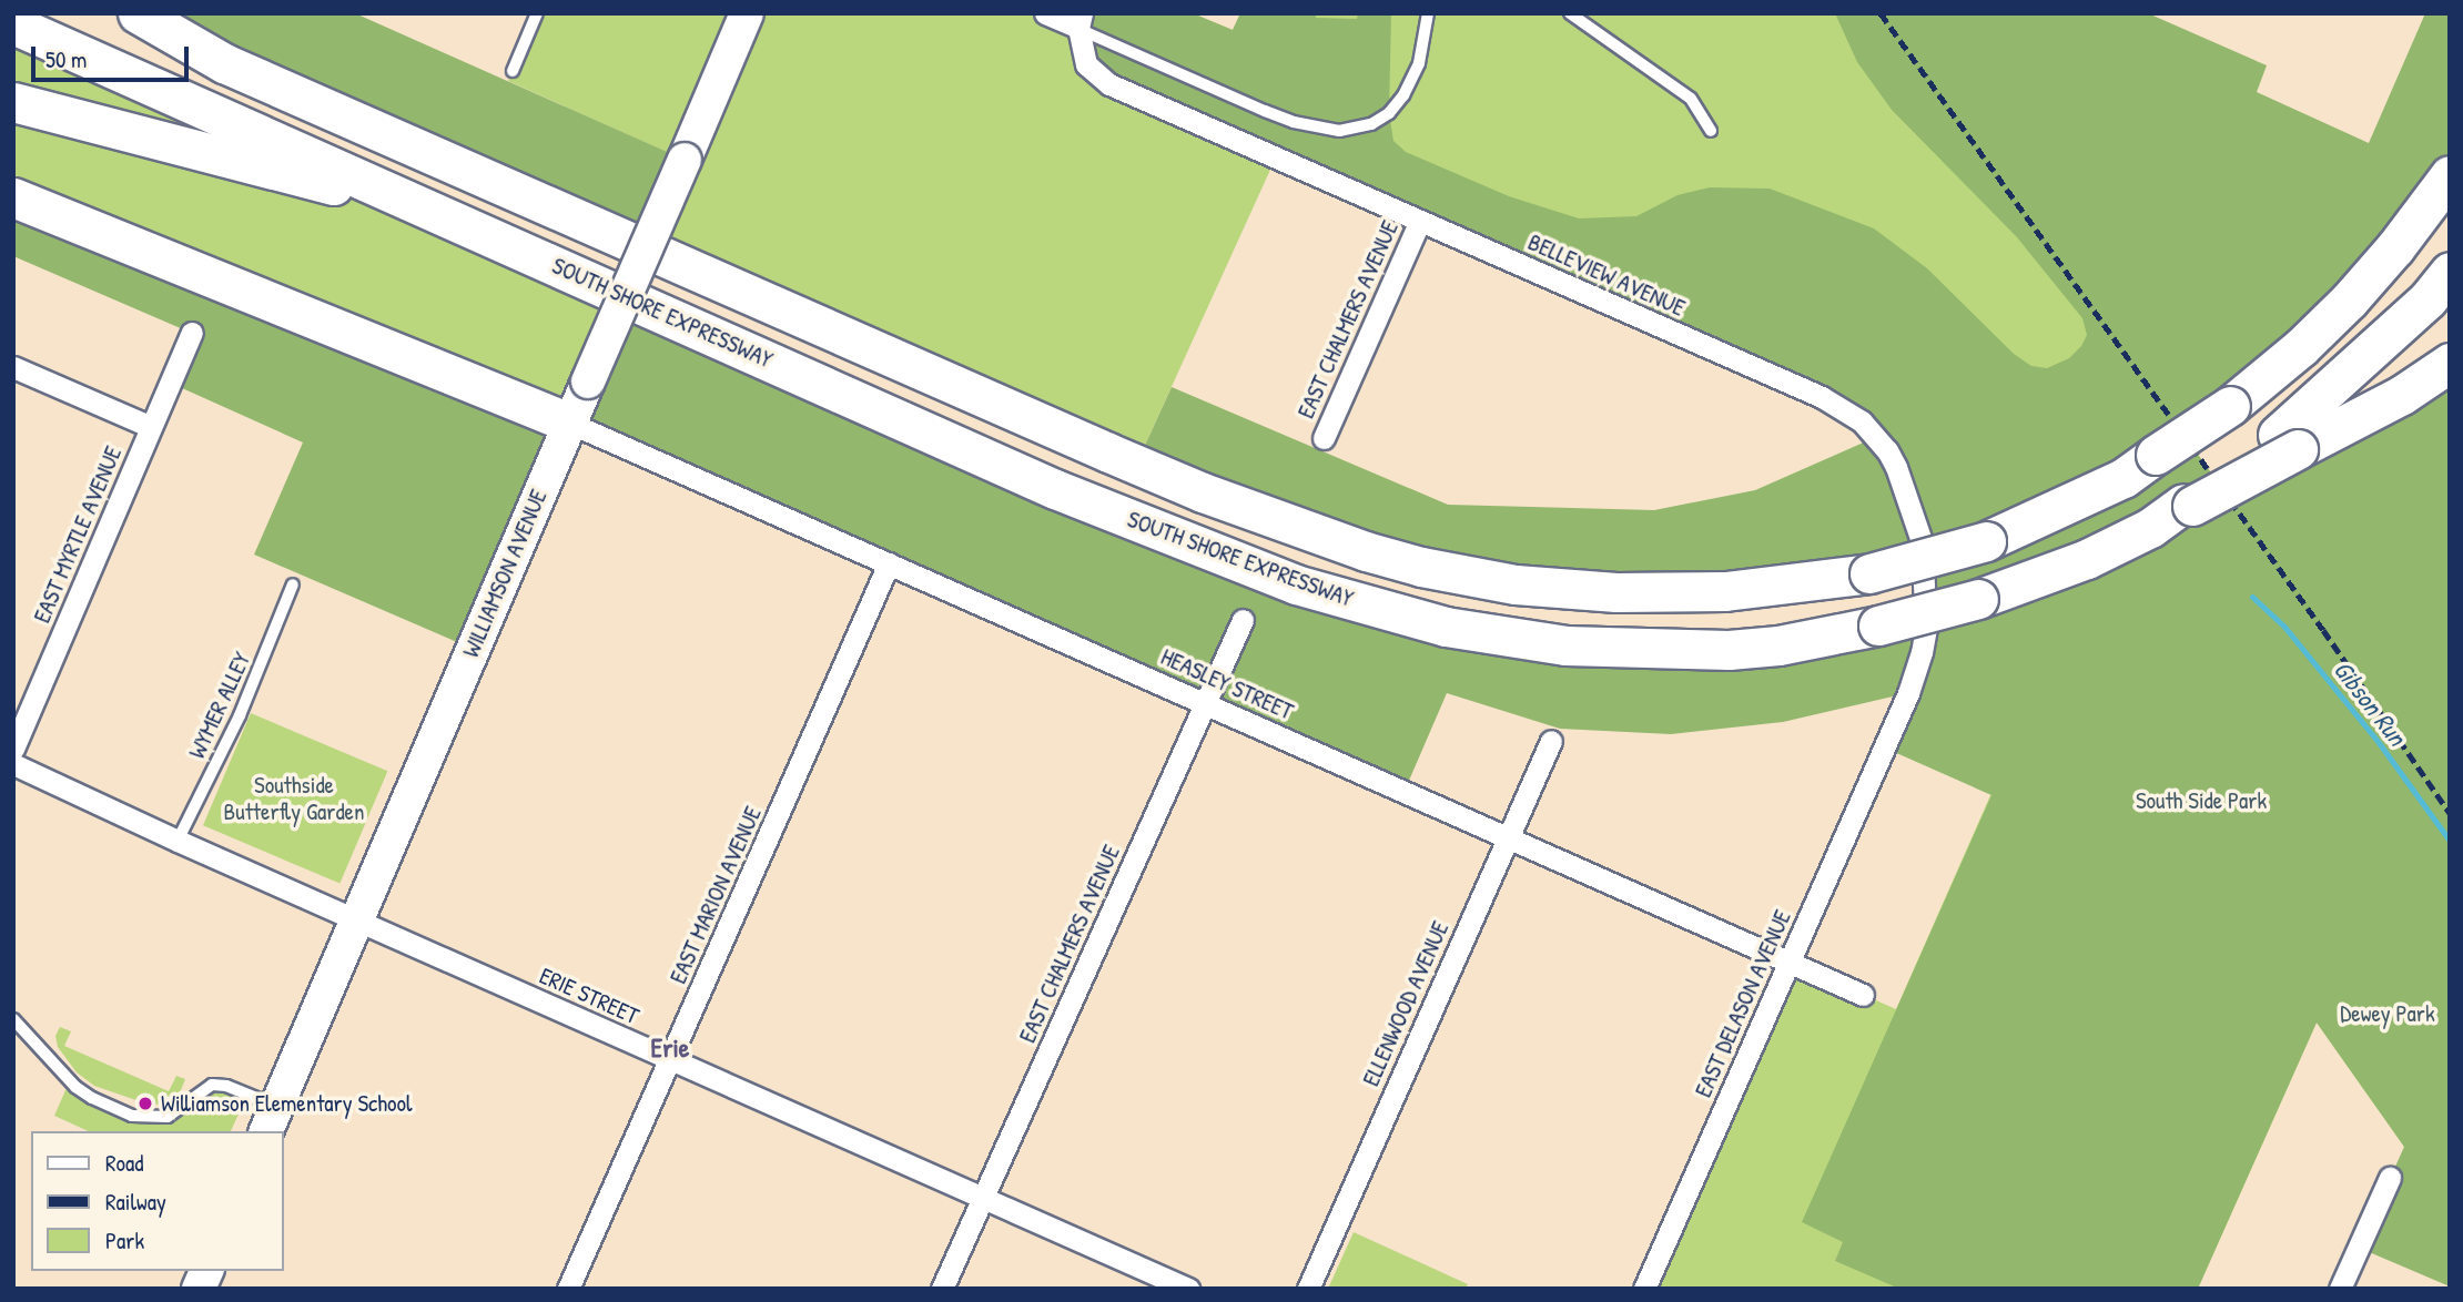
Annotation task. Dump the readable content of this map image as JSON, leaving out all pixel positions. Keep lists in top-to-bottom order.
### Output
{
  "streets": {
    "highway": ["SOUTH SHORE EXPRESSWAY"],
    "main road": ["WILLIAMSON AVENUE"],
    "street": [
      "BELLEVIEW AVENUE",
      "EAST CHALMERS AVENUE",
      "EAST MYRTLE AVENUE",
      "HEASLEY STREET",
      "EAST MARION AVENUE",
      "ERIE STREET",
      "ELLENWOOD AVENUE",
      "EAST DELASON AVENUE"
    ],
    "lane": ["WYMER ALLEY"]
  },
  "crossings": [
    ["BELLEVIEW AVENUE", "EAST CHALMERS AVENUE"],
    ["BELLEVIEW AVENUE", "EAST DELASON AVENUE"],
    ["EAST CHALMERS AVENUE", "HEASLEY STREET"],
    ["EAST CHALMERS AVENUE", "ERIE STREET"],
    ["WILLIAMSON AVENUE", "HEASLEY STREET"],
    ["WILLIAMSON AVENUE", "ERIE STREET"],
    ["HEASLEY STREET", "EAST MARION AVENUE"],
    ["HEASLEY STREET", "ELLENWOOD AVENUE"],
    ["HEASLEY STREET", "EAST DELASON AVENUE"],
    ["WYMER ALLEY", "ERIE STREET"],
    ["EAST MARION AVENUE", "ERIE STREET"]
  ],
  "districts": ["Erie"],
  "water": ["Gibson Run"],
  "parks": ["Southside Butterfly Garden", "South Side Park", "Dewey Park"],
  "places": ["Williamson Elementary School"],
  "legend": ["Road", "Railway", "Park"],
  "scale_bar": "50 m"
}
